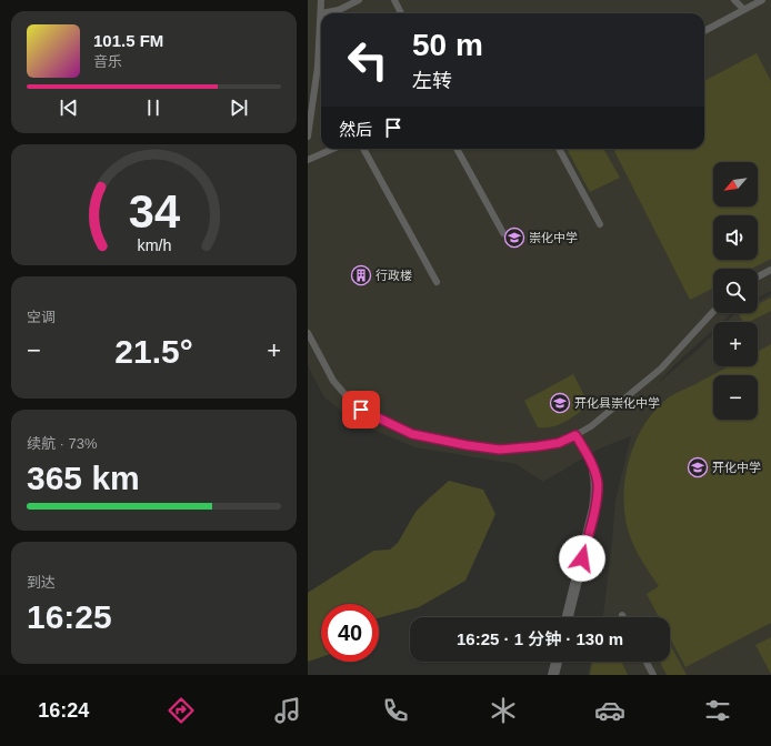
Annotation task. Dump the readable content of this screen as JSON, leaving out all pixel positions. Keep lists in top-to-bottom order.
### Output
{
  "places": {
    "school or university": ["崇化中学", "开化县崇化中学", "开化中学"],
    "building": ["行政楼"]
  },
  "north": "bottom left",
  "page": {
    "turn": ["50 m", "左转"],
    "song": ["101.5 FM", "音乐"],
    "then": "然后",
    "map_buttons": ["+", "−"],
    "tile": [
      "空调",
      ["续航 · 73%", "365 km"],
      ["到达", "16:25"]
    ],
    "heat": ["−", "21.5°", "+"],
    "limit": "40",
    "trip": "16:25 · 1 分钟 · 130 m",
    "tabs": "16:24",
    "gauge": ["34", "km/h"]
  }
}
